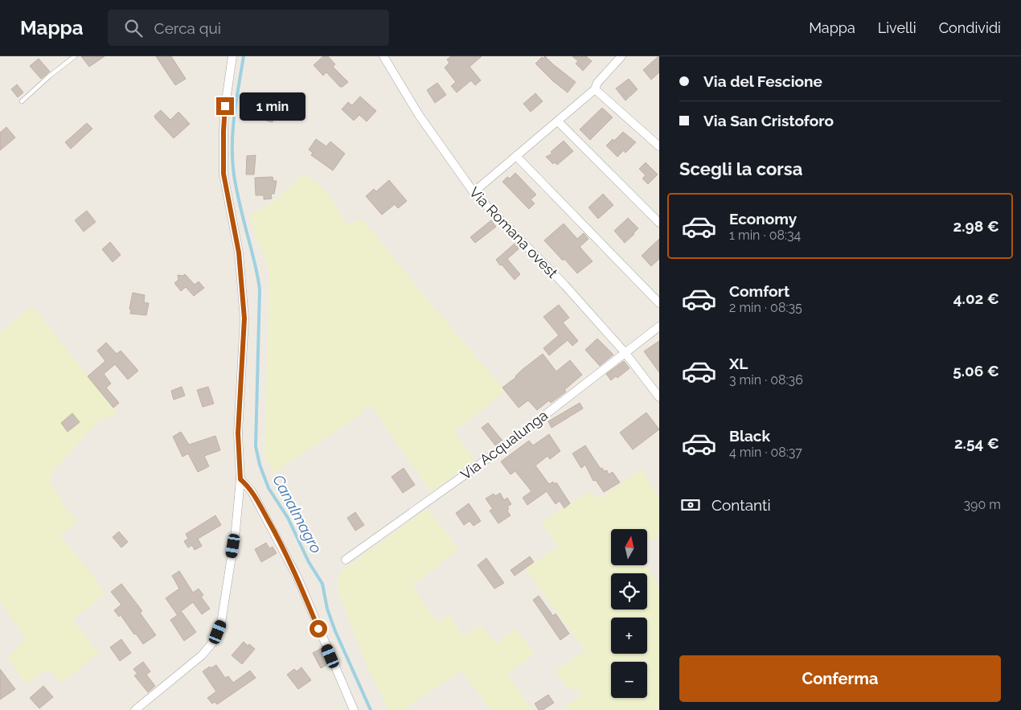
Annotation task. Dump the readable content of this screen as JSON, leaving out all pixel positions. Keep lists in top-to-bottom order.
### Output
{
  "streets": {
    "street": ["Via Romana ovest", "Via Acqualunga"]
  },
  "crossings": [
    ["Via Romana ovest", "Via Acqualunga"]
  ],
  "water": ["Canalmagro"],
  "north": "top",
  "page": {
    "header": "Mappa",
    "search": "Cerca qui",
    "nav": ["Mappa", "Livelli", "Condividi"],
    "banner": ["Via del Fescione", "Via San Cristoforo"],
    "bubble": "1 min",
    "heading": "Scegli la corsa",
    "list": [
      {
        "name": "Economy",
        "note": "1 min · 08:34",
        "value": "2.98 €"
      },
      {
        "name": "Comfort",
        "note": "2 min · 08:35",
        "value": "4.02 €"
      },
      {
        "name": "XL",
        "note": "3 min · 08:36",
        "value": "5.06 €"
      },
      {
        "name": "Black",
        "note": "4 min · 08:37",
        "value": "2.54 €"
      }
    ],
    "pay": ["Contanti", "390 m"],
    "map_buttons": ["+", "−"],
    "buttons": "Conferma"
  }
}
